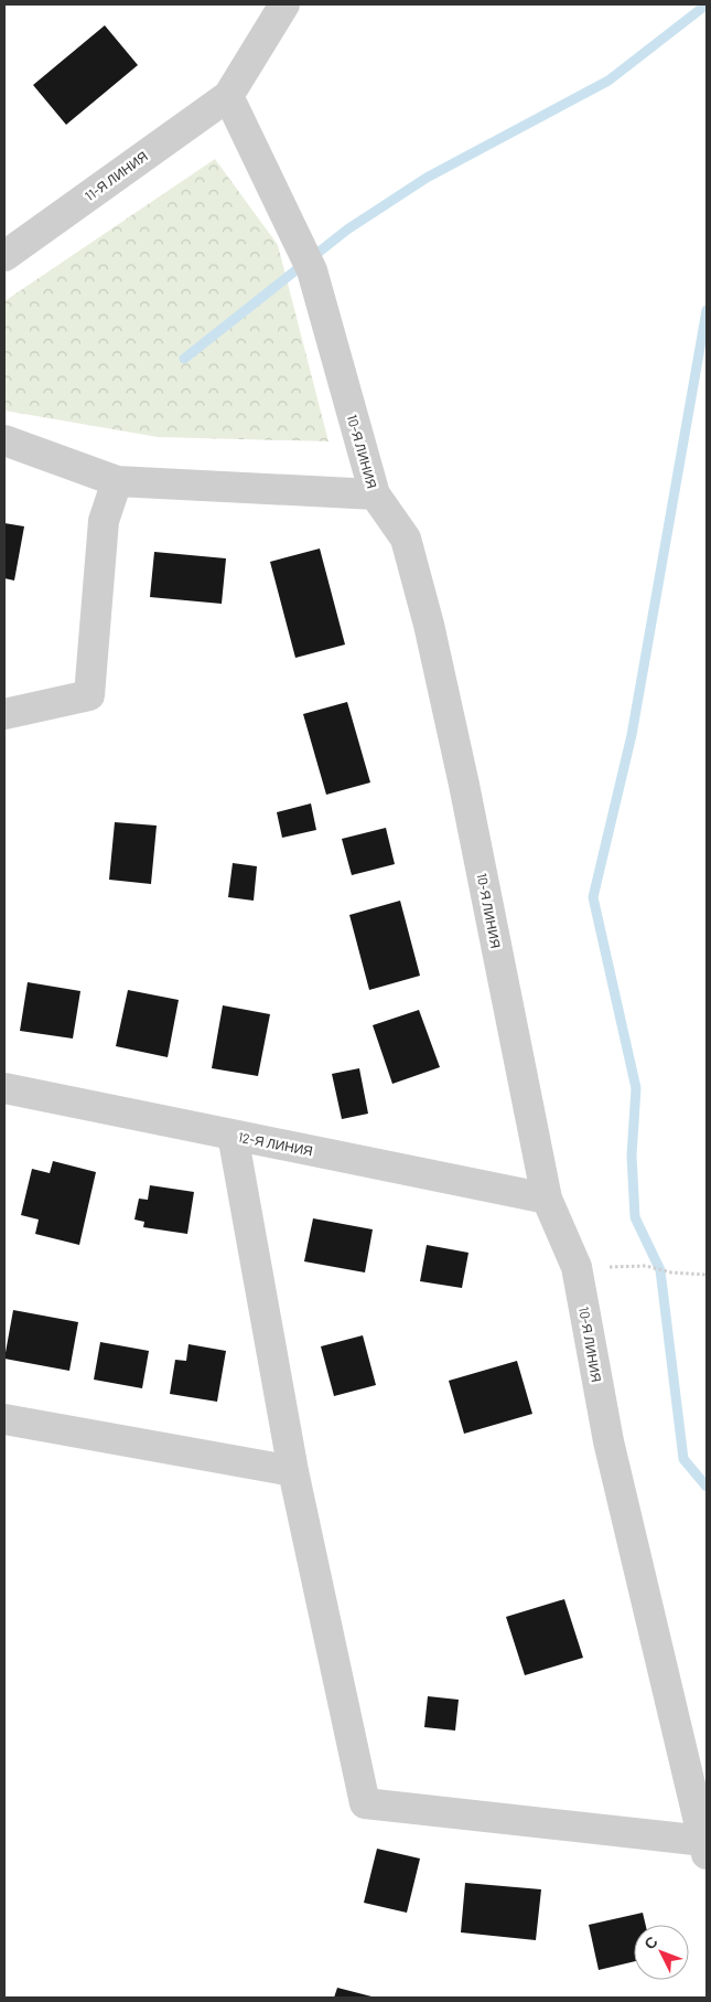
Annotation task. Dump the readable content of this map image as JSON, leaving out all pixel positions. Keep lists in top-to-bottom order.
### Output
{
  "streets": {
    "street": ["11-Я ЛИНИЯ", "10-Я ЛИНИЯ", "12-Я ЛИНИЯ"]
  },
  "crossings": [
    ["11-Я ЛИНИЯ", "10-Я ЛИНИЯ"],
    ["10-Я ЛИНИЯ", "12-Я ЛИНИЯ"]
  ],
  "north": "top left"
}
